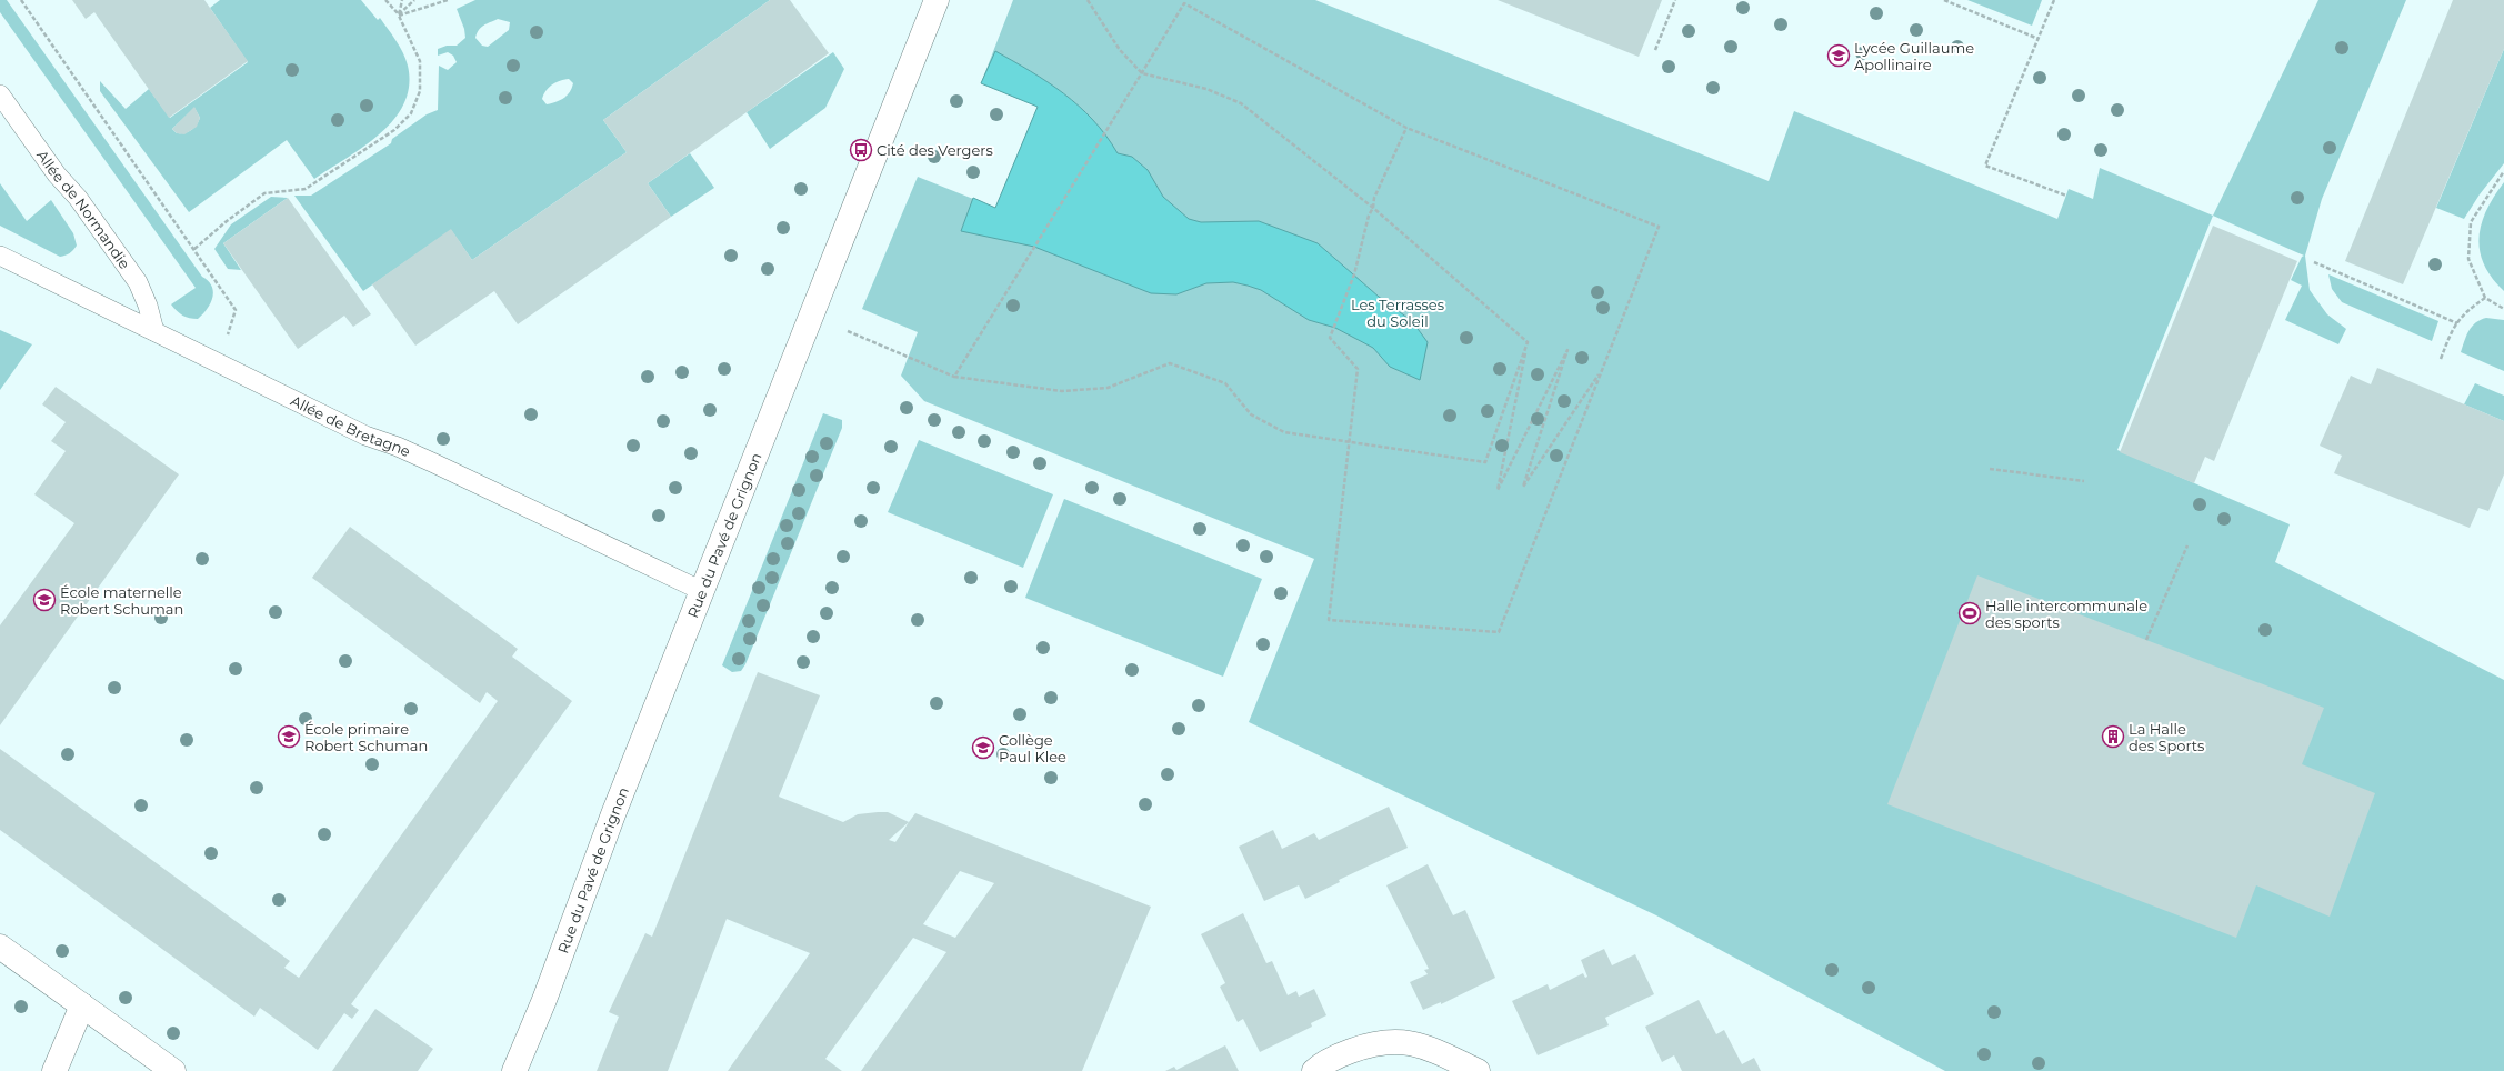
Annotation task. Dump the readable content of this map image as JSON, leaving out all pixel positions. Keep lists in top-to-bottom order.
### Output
{
  "streets": {
    "street": ["Rue du Pavé de Grignon"],
    "lane": ["Allée de Normandie", "Allée de Bretagne"]
  },
  "crossings": [
    ["Allée de Normandie", "Allée de Bretagne"],
    ["Allée de Bretagne", "Rue du Pavé de Grignon"]
  ],
  "parks": ["Les Terrasses du Soleil"],
  "places": {
    "school or university": [
      "Lycée Guillaume Apollinaire",
      "École maternelle Robert Schuman",
      "École primaire Robert Schuman",
      "Collège Paul Klee"
    ],
    "bus stop": ["Cité des Vergers"],
    "sports": ["Halle intercommunale des sports"],
    "building": ["La Halle des Sports"]
  }
}
